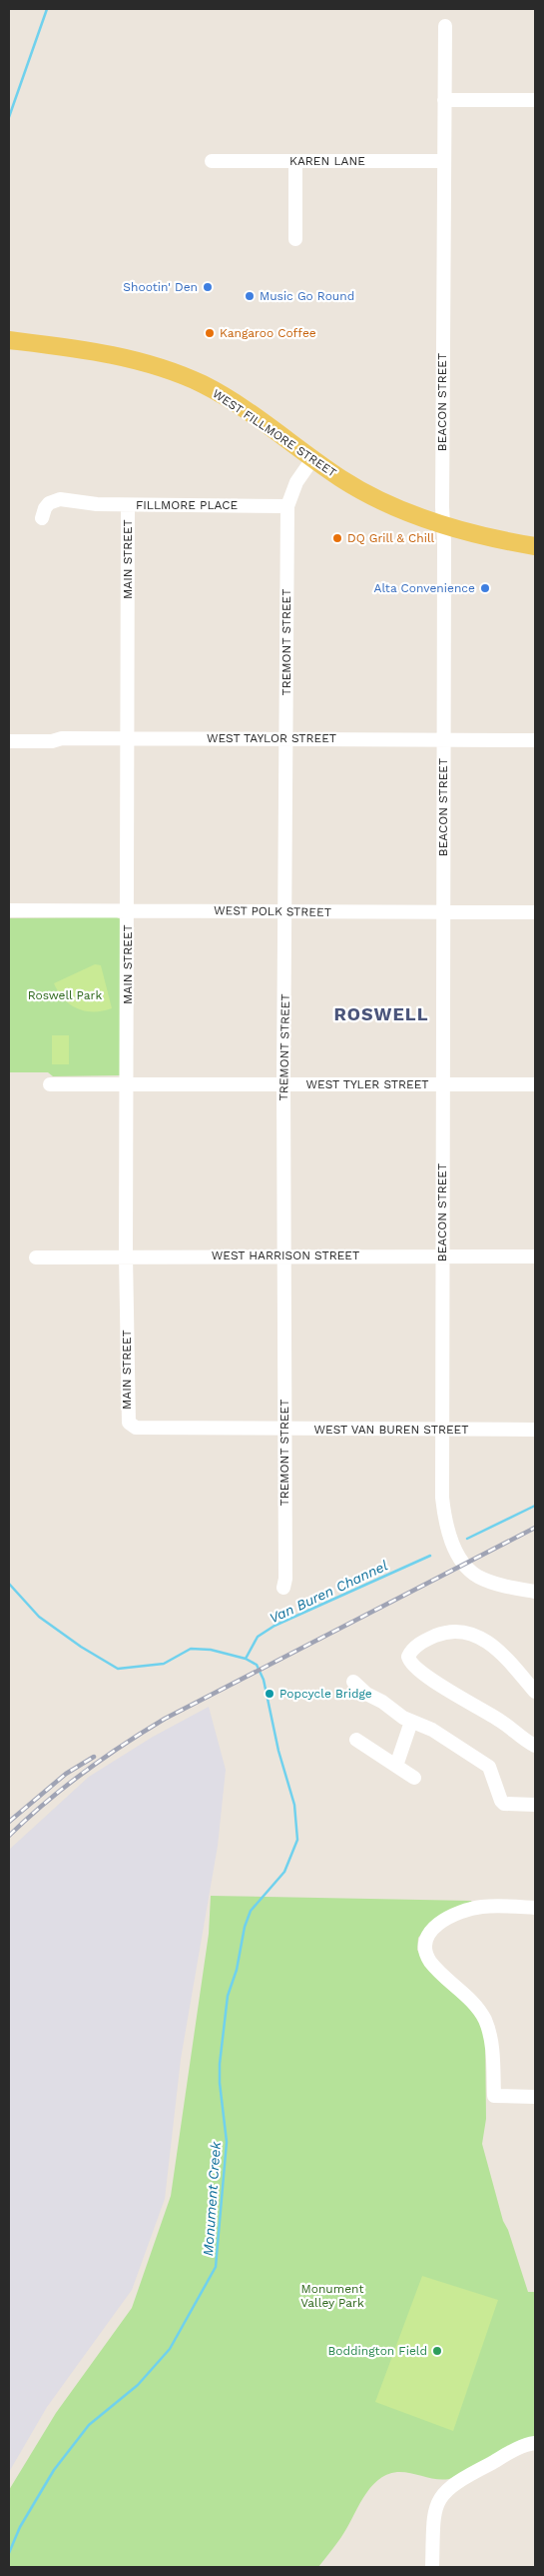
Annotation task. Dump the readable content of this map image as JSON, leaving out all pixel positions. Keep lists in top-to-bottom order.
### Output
{
  "streets": {
    "main road": ["WEST FILLMORE STREET"],
    "street": [
      "KAREN LANE",
      "BEACON STREET",
      "FILLMORE PLACE",
      "MAIN STREET",
      "TREMONT STREET",
      "WEST TAYLOR STREET",
      "WEST POLK STREET",
      "WEST TYLER STREET",
      "WEST HARRISON STREET",
      "WEST VAN BUREN STREET"
    ]
  },
  "crossings": [
    ["KAREN LANE", "BEACON STREET"],
    ["BEACON STREET", "WEST FILLMORE STREET"],
    ["BEACON STREET", "WEST TAYLOR STREET"],
    ["BEACON STREET", "WEST POLK STREET"],
    ["BEACON STREET", "WEST TYLER STREET"],
    ["BEACON STREET", "WEST HARRISON STREET"],
    ["BEACON STREET", "WEST VAN BUREN STREET"],
    ["FILLMORE PLACE", "MAIN STREET"],
    ["FILLMORE PLACE", "TREMONT STREET"],
    ["MAIN STREET", "WEST TAYLOR STREET"],
    ["MAIN STREET", "WEST POLK STREET"],
    ["MAIN STREET", "WEST TYLER STREET"],
    ["MAIN STREET", "WEST HARRISON STREET"],
    ["MAIN STREET", "WEST VAN BUREN STREET"],
    ["TREMONT STREET", "WEST TAYLOR STREET"],
    ["TREMONT STREET", "WEST POLK STREET"],
    ["TREMONT STREET", "WEST TYLER STREET"],
    ["TREMONT STREET", "WEST HARRISON STREET"],
    ["TREMONT STREET", "WEST VAN BUREN STREET"]
  ],
  "districts": ["ROSWELL"],
  "water": ["Van Buren Channel", "Monument Creek"],
  "parks": ["Roswell Park", "Monument Valley Park"],
  "places": [
    "Shootin' Den",
    "Music Go Round",
    "Kangaroo Coffee",
    "DQ Grill & Chill",
    "Alta Convenience",
    "Popcycle Bridge",
    "Boddington Field"
  ]
}
